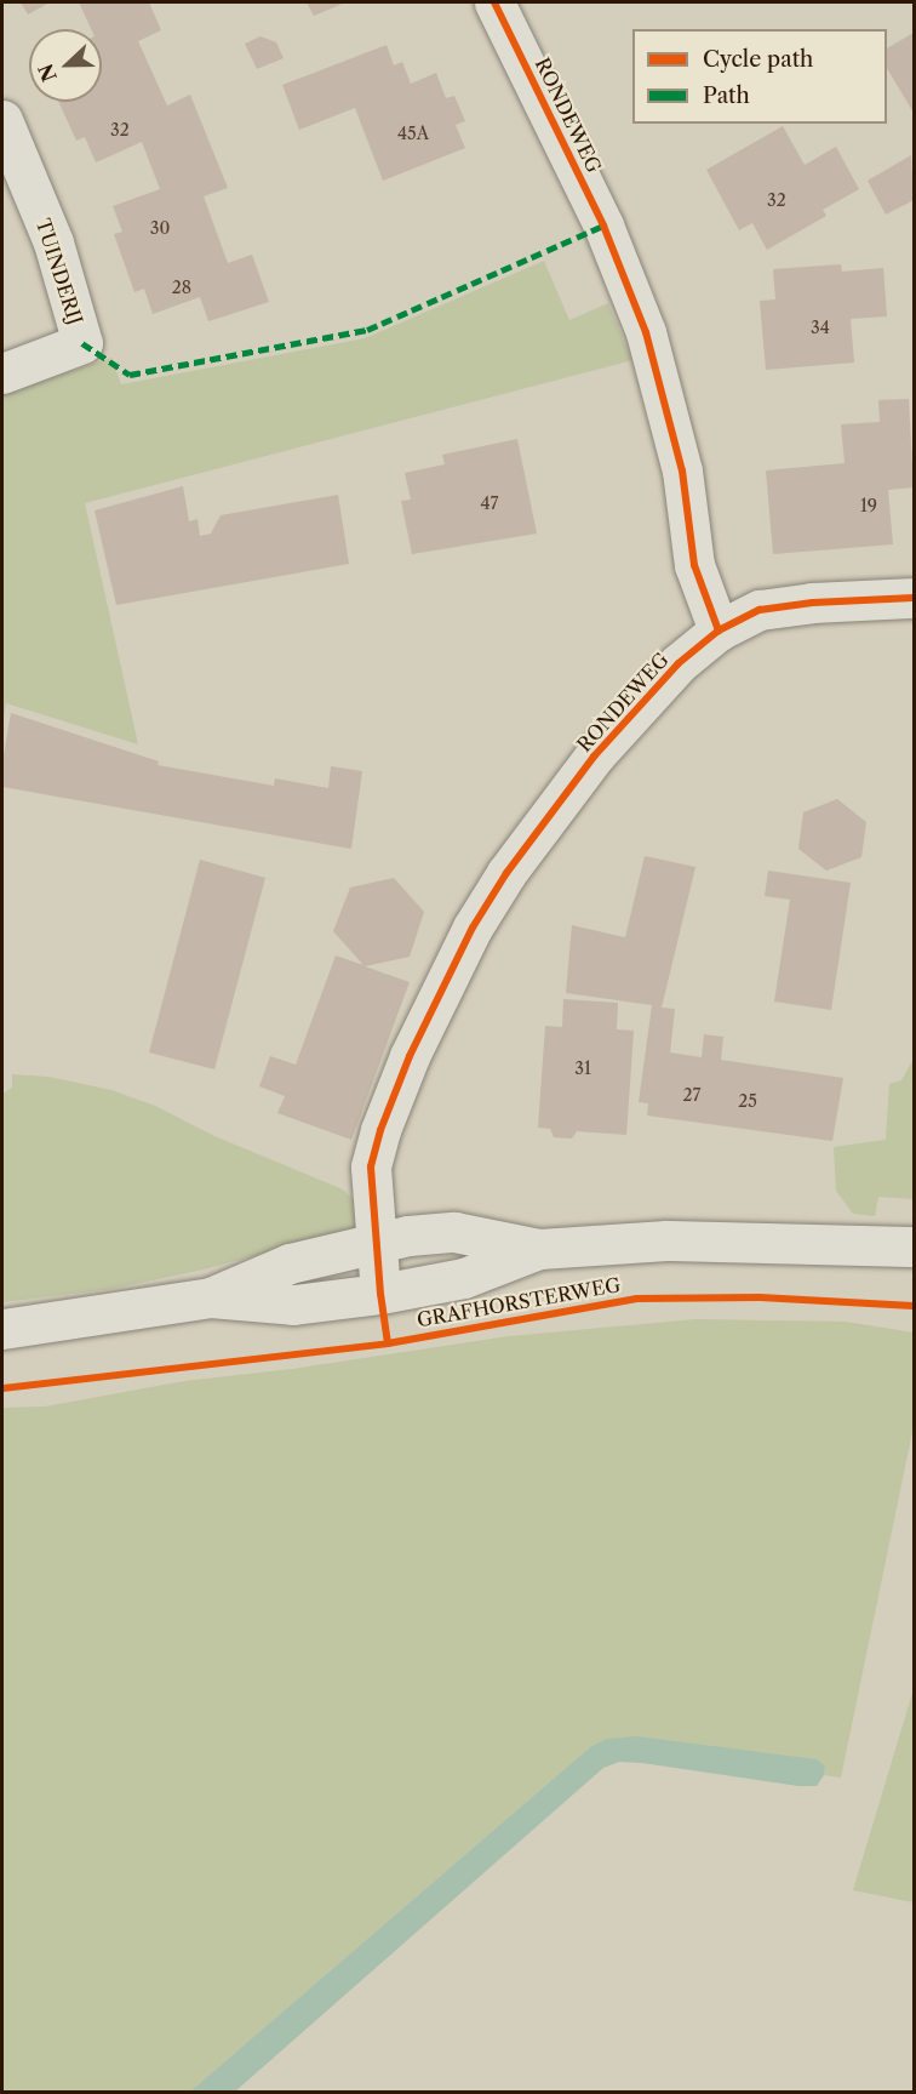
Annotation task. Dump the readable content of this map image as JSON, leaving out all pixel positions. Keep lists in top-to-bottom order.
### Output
{
  "streets": {
    "street": ["RONDEWEG", "TUINDERIJ", "GRAFHORSTERWEG"]
  },
  "crossings": [
    ["RONDEWEG", "GRAFHORSTERWEG"]
  ],
  "house_numbers": [
    "32",
    "45A",
    "32",
    "30",
    "28",
    "34",
    "47",
    "19",
    "31",
    "27",
    "25"
  ],
  "legend": ["Cycle path", "Path"],
  "north": "left"
}
